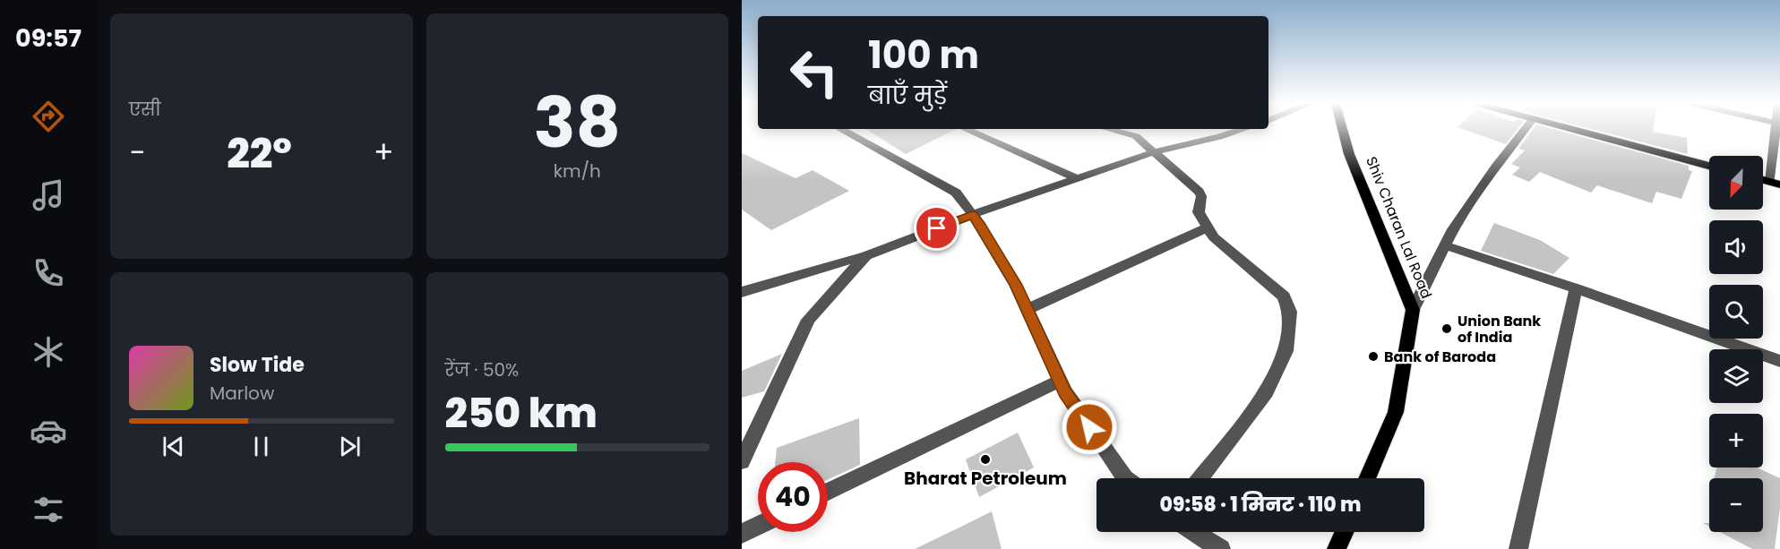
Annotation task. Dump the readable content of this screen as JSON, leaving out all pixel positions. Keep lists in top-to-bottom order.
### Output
{
  "streets": {
    "main road": ["Shiv Charan Lal Road"]
  },
  "places": ["Union Bank of India", "Bank of Baroda", "Bharat Petroleum"],
  "north": "bottom left",
  "page": {
    "tabs": "09:57",
    "tile": [
      "एसी",
      ["38", "km/h"],
      ["रेंज · 50%", "250 km"]
    ],
    "turn": ["100 m", "बाएँ मुड़ें"],
    "heat": ["−", "22°", "+"],
    "map_buttons": ["+", "−"],
    "song": ["Slow Tide", "Marlow"],
    "limit": "40",
    "trip": "09:58 · 1 मिनट · 110 m"
  }
}
